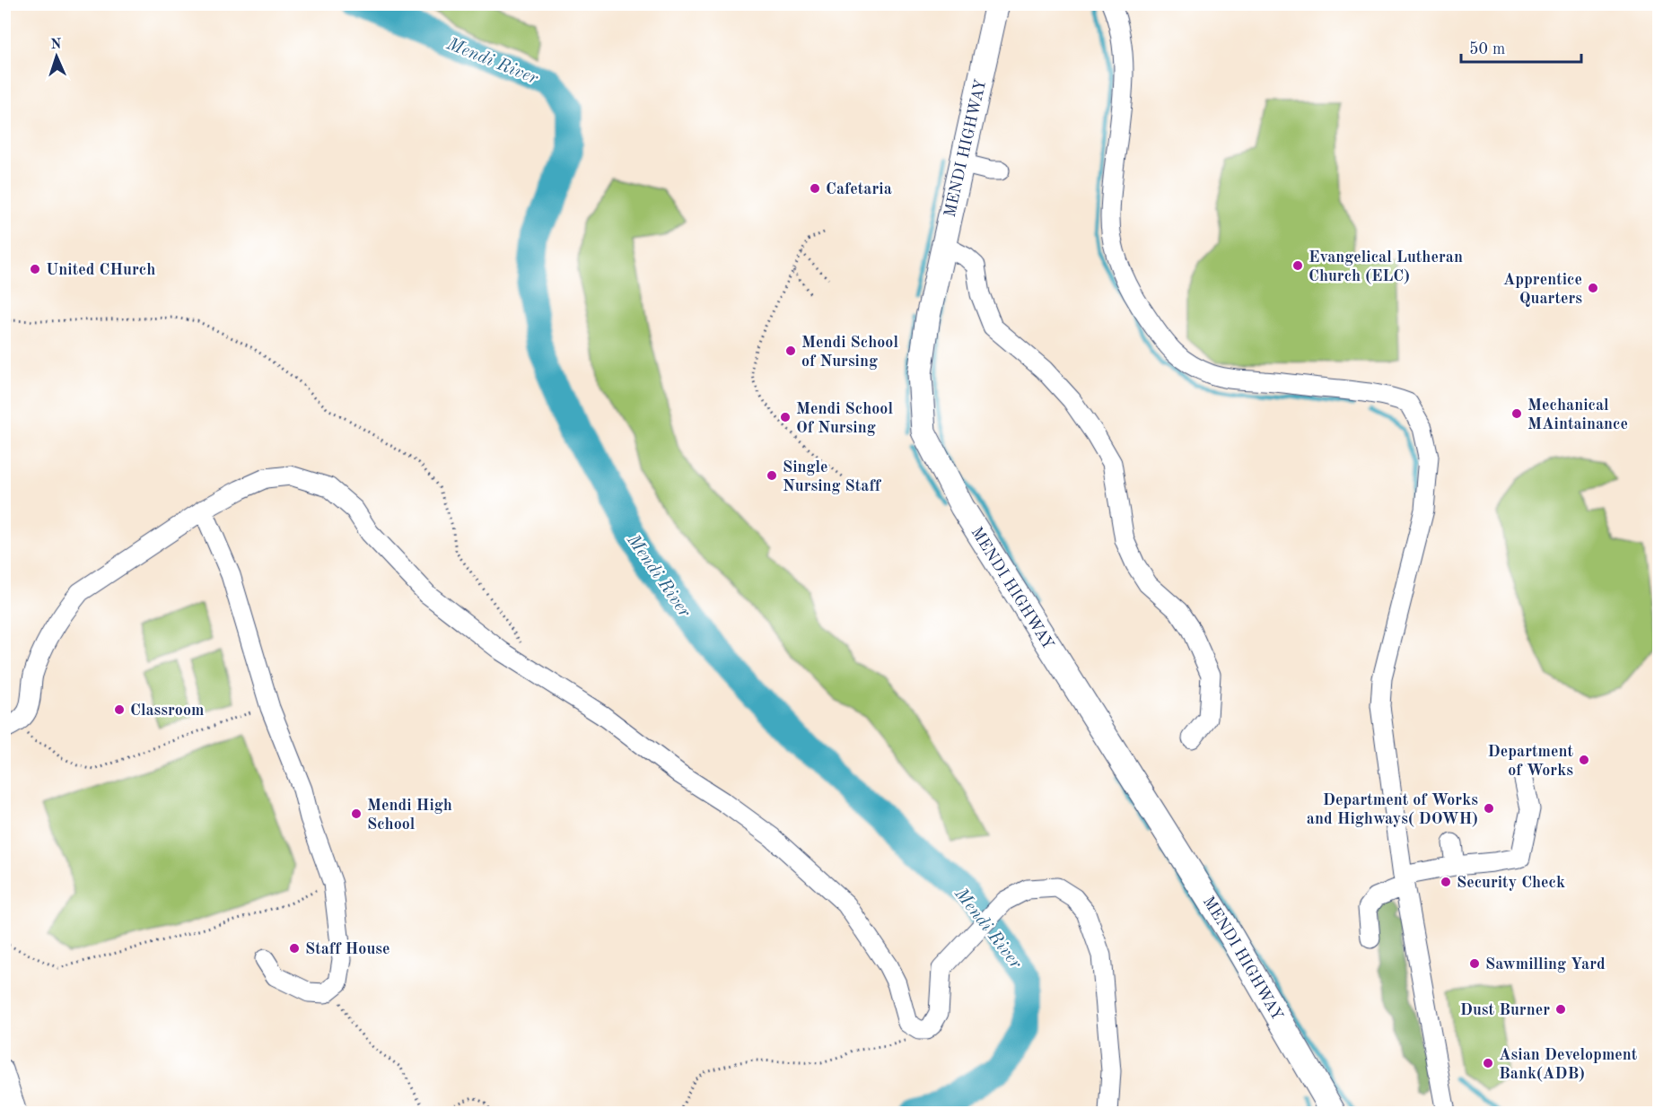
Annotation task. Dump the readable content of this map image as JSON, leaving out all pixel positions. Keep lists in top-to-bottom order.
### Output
{
  "streets": {
    "main road": ["MENDI HIGHWAY"]
  },
  "water": ["Mendi River"],
  "places": [
    "Cafetaria",
    "Evangelical Lutheran Church (ELC)",
    "United CHurch",
    "Apprentice Quarters",
    "Mendi School of Nursing",
    "Mechanical MAintainance",
    "Mendi School Of Nursing",
    "Single Nursing Staff",
    "Classroom",
    "Department of Works",
    "Department of Works and Highways( DOWH)",
    "Mendi High School",
    "Security Check",
    "Staff House",
    "Sawmilling Yard",
    "Dust Burner",
    "Asian Development Bank(ADB)"
  ],
  "scale_bar": "50 m",
  "north": "top"
}
